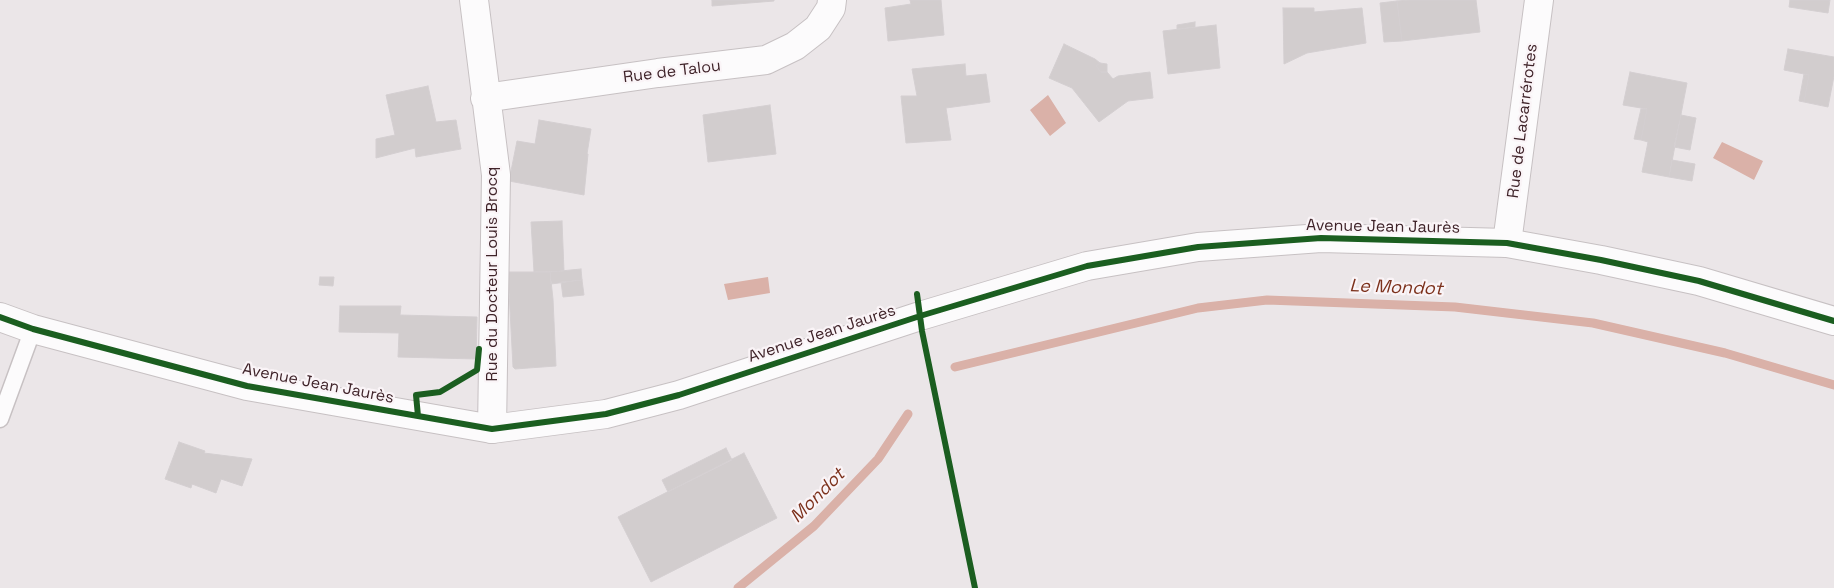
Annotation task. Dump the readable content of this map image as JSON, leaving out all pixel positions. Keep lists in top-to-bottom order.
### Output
{
  "streets": {
    "street": [
      "Rue de Talou",
      "Rue de Lacarrérotes",
      "Avenue Jean Jaurès",
      "Rue du Docteur Louis Brocq"
    ]
  },
  "crossings": [
    ["Rue de Talou", "Rue du Docteur Louis Brocq"],
    ["Rue de Lacarrérotes", "Avenue Jean Jaurès"],
    ["Avenue Jean Jaurès", "Rue du Docteur Louis Brocq"]
  ],
  "water": ["Le Mondot", "Mondot"]
}
